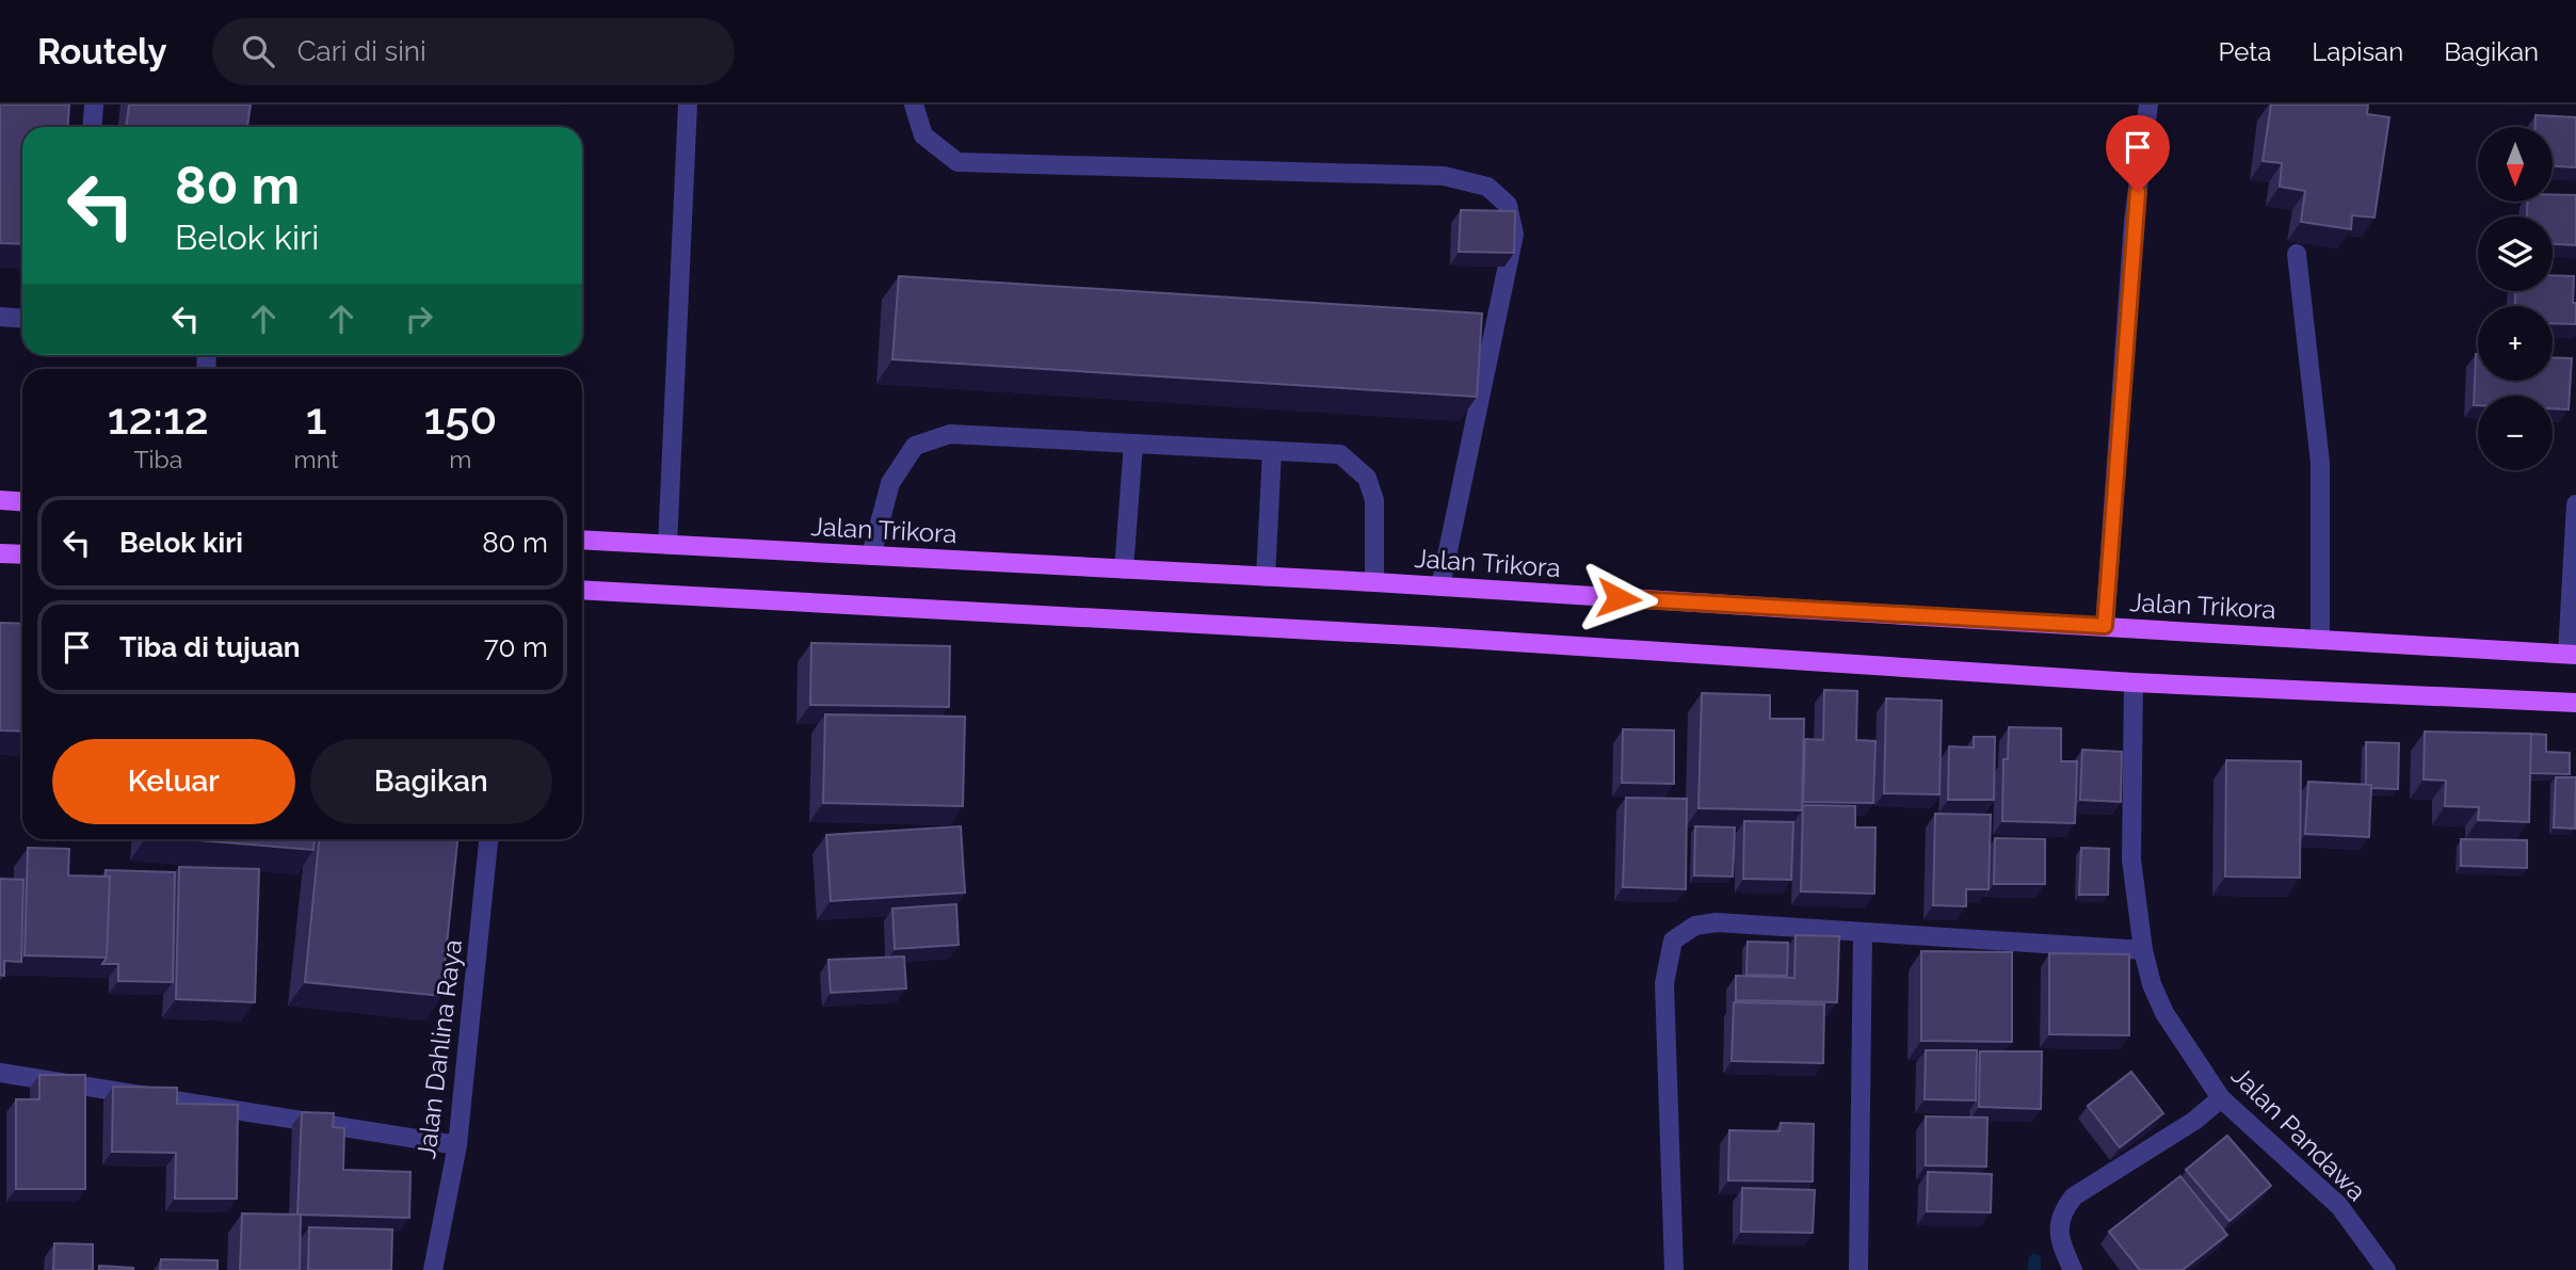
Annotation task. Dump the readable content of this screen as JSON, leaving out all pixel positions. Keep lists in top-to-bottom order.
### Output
{
  "streets": {
    "main road": ["Jalan Trikora"],
    "street": ["Jalan Dahlina Raya", "Jalan Pandawa"]
  },
  "north": "bottom",
  "page": {
    "header": "Routely",
    "search": "Cari di sini",
    "nav": ["Peta", "Lapisan", "Bagikan"],
    "map_buttons": ["+", "−"],
    "turn": ["80 m", "Belok kiri"],
    "eta": [
      "12:12",
      "Tiba",
      "1",
      "mnt",
      "150",
      "m"
    ],
    "list": [
      {
        "name": "Belok kiri",
        "value": "80 m"
      },
      {
        "name": "Tiba di tujuan",
        "value": "70 m"
      }
    ],
    "buttons": ["Keluar", "Bagikan"]
  }
}
